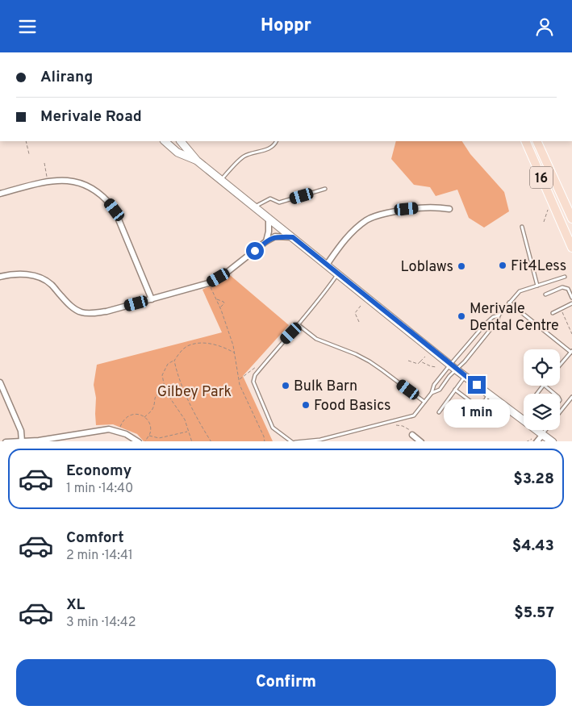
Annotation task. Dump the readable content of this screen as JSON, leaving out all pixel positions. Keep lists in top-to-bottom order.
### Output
{
  "streets": {
    "main road": ["16"]
  },
  "parks": ["Gilbey Park"],
  "places": [
    "Fit4Less",
    "Loblaws",
    "Merivale Dental Centre",
    "Bulk Barn",
    "Food Basics"
  ],
  "page": {
    "header": "Hoppr",
    "banner": ["Alirang", "Merivale Road"],
    "bubble": "1 min",
    "list": [
      {
        "name": "Economy",
        "note": "1 min · 14:40",
        "value": "$3.28"
      },
      {
        "name": "Comfort",
        "note": "2 min · 14:41",
        "value": "$4.43"
      },
      {
        "name": "XL",
        "note": "3 min · 14:42",
        "value": "$5.57"
      }
    ],
    "buttons": "Confirm"
  }
}
